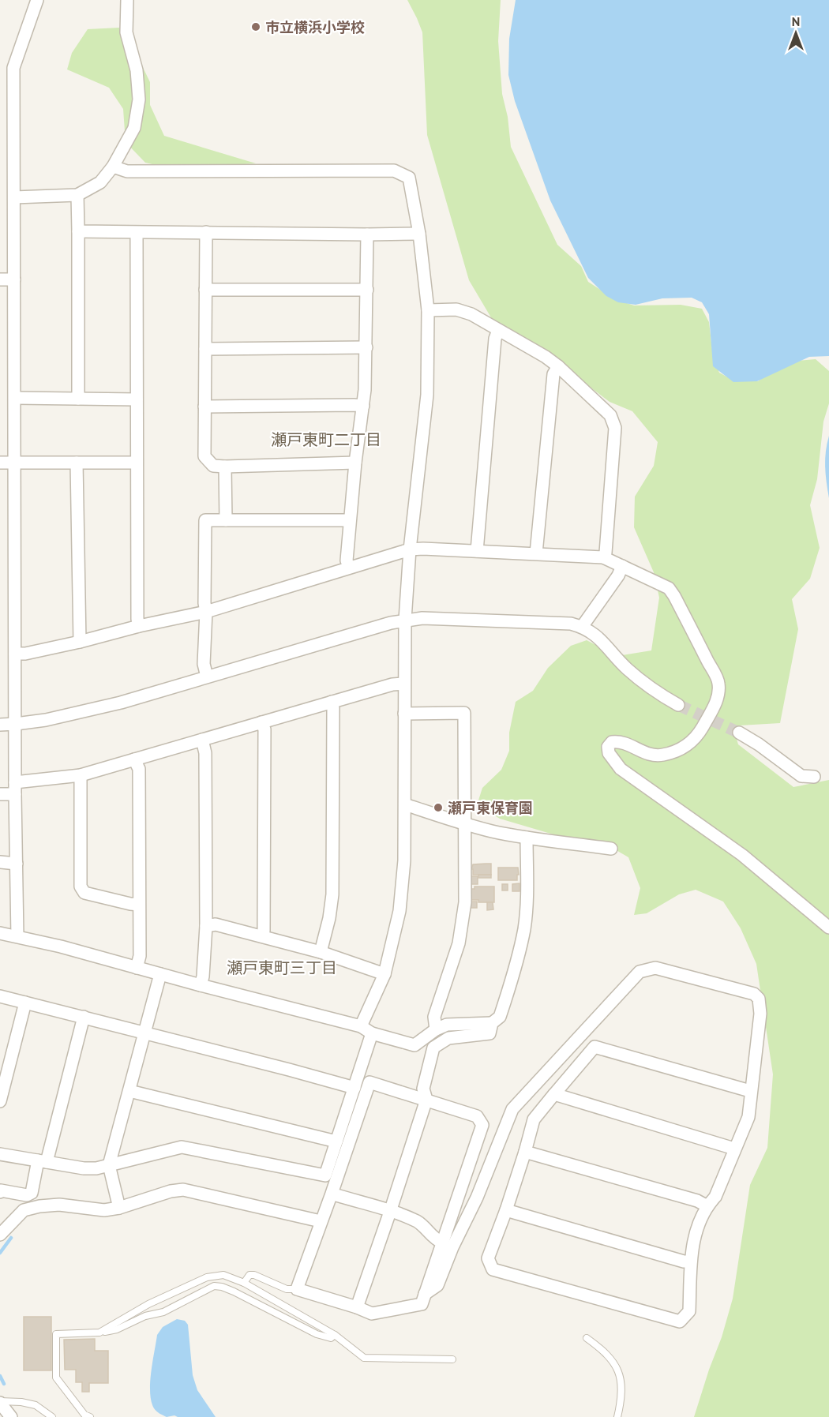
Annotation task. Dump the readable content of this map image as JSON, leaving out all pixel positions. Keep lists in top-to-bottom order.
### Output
{
  "districts": ["瀬戸東町二丁目", "瀬戸東町三丁目"],
  "places": ["市立横浜小学校", "瀬戸東保育園"],
  "north": "top"
}
